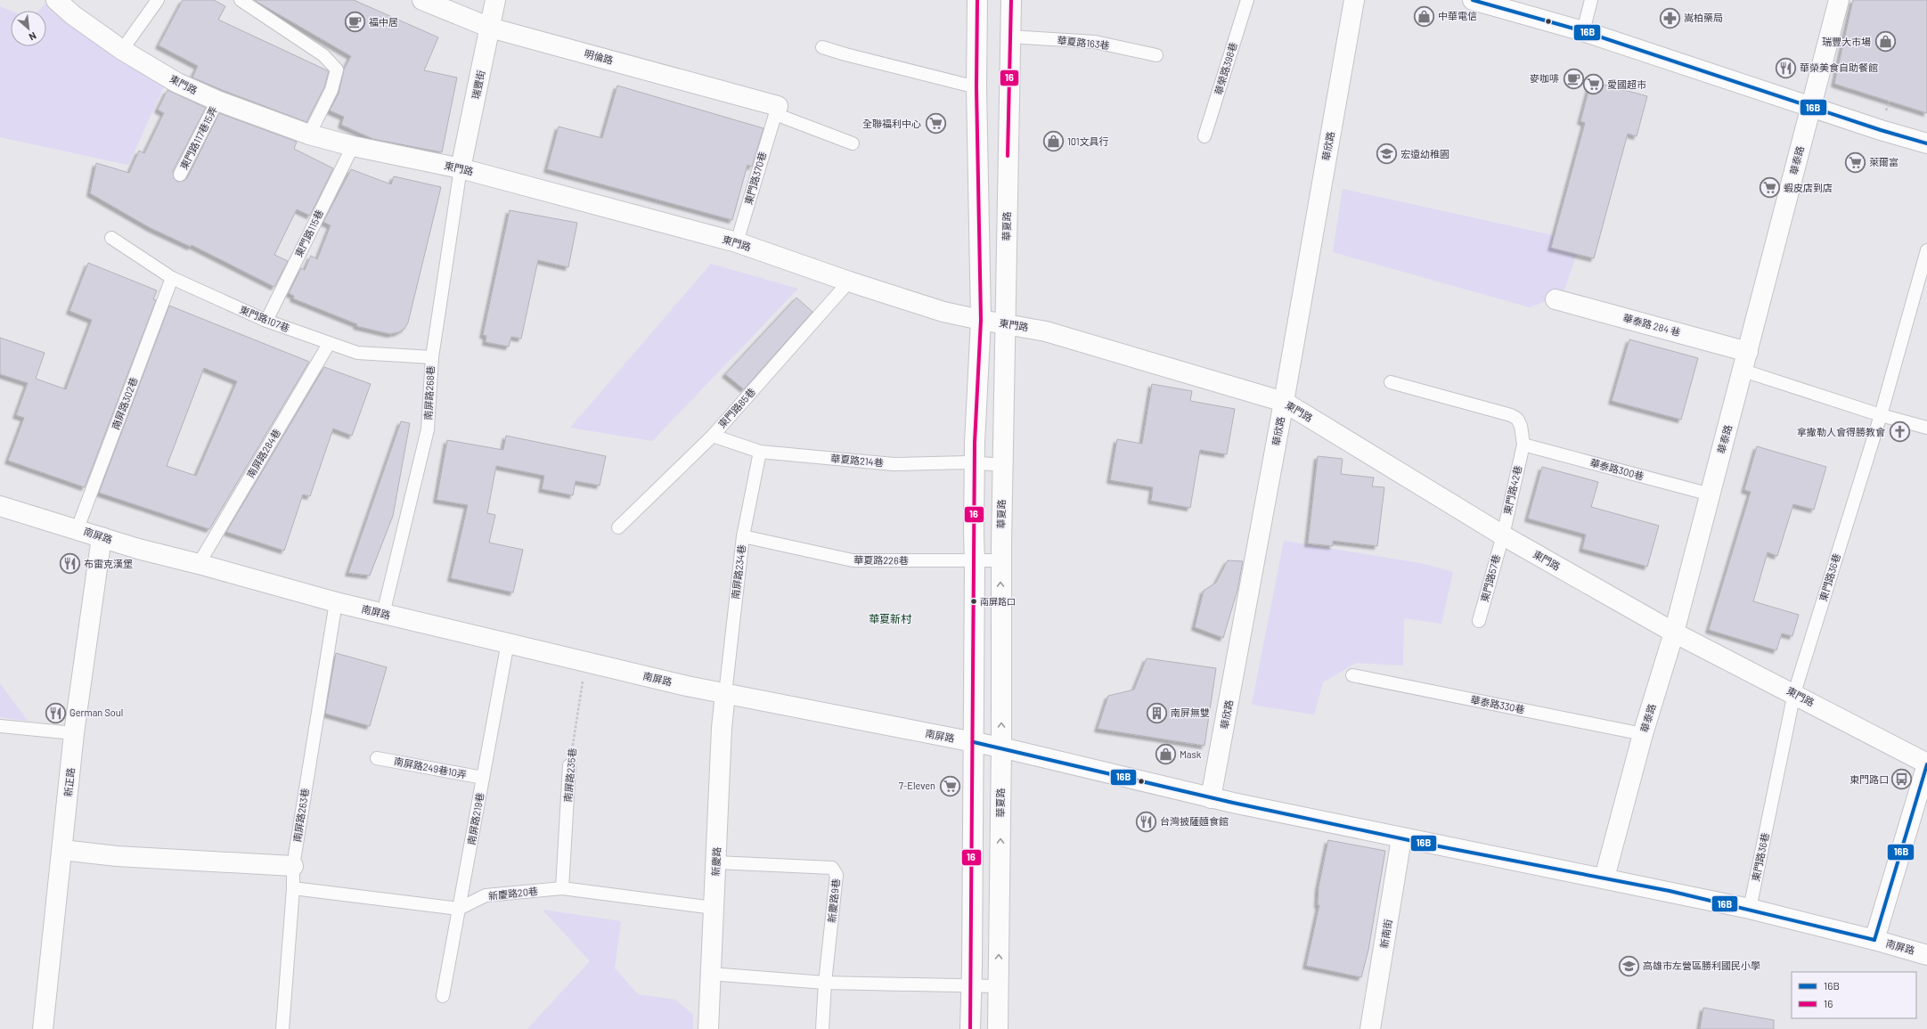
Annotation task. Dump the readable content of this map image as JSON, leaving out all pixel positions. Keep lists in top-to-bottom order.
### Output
{
  "streets": {
    "street": [
      "明倫路",
      "東門路",
      "瑞豐街",
      "華欣路",
      "華泰路",
      "華夏路",
      "華泰路 284 巷",
      "南屏路",
      "新正路",
      "新慶路",
      "新南街"
    ],
    "lane": [
      "華夏路163巷",
      "華榮路398巷",
      "東門路117巷15弄",
      "東門路370巷",
      "東門路115巷",
      "東門路107巷",
      "南屏路268巷",
      "南屏路302巷",
      "東門路85巷",
      "南屏路284巷",
      "華夏路214巷",
      "華泰路300巷",
      "東門路42巷",
      "華夏路226巷",
      "南屏路234巷",
      "東門路36巷",
      "東門路57巷",
      "華泰路330巷",
      "南屏路249巷10弄",
      "南屏路235巷",
      "南屏路263巷",
      "南屏路219巷",
      "新慶路20巷",
      "新慶路9巷"
    ]
  },
  "crossings": [
    ["華夏路163巷", "華夏路"],
    ["明倫路", "瑞豐街"],
    ["明倫路", "東門路370巷"],
    ["東門路", "瑞豐街"],
    ["東門路", "東門路117巷15弄"],
    ["東門路", "華欣路"],
    ["東門路", "華泰路"],
    ["東門路", "東門路370巷"],
    ["東門路", "華夏路"],
    ["東門路", "東門路115巷"],
    ["東門路", "南屏路268巷"],
    ["東門路", "東門路85巷"],
    ["東門路", "東門路42巷"],
    ["東門路", "東門路36巷"],
    ["東門路", "東門路57巷"],
    ["瑞豐街", "南屏路268巷"],
    ["華欣路", "南屏路"],
    ["華泰路", "華泰路 284 巷"],
    ["華泰路", "華泰路300巷"],
    ["華泰路", "南屏路"],
    ["華泰路", "華泰路330巷"],
    ["華夏路", "華夏路214巷"],
    ["華夏路", "南屏路"],
    ["華夏路", "華夏路226巷"],
    ["東門路115巷", "東門路107巷"],
    ["東門路107巷", "南屏路268巷"],
    ["東門路107巷", "南屏路302巷"],
    ["東門路107巷", "南屏路284巷"],
    ["南屏路268巷", "南屏路"],
    ["南屏路302巷", "南屏路"],
    ["東門路85巷", "華夏路214巷"],
    ["南屏路284巷", "南屏路"],
    ["華夏路214巷", "南屏路234巷"],
    ["華泰路300巷", "東門路42巷"],
    ["東門路42巷", "東門路57巷"],
    ["南屏路", "南屏路234巷"],
    ["南屏路", "東門路36巷"],
    ["南屏路", "南屏路235巷"],
    ["南屏路", "新正路"],
    ["南屏路", "南屏路263巷"],
    ["南屏路", "南屏路219巷"],
    ["南屏路", "新慶路"],
    ["南屏路", "新南街"],
    ["華夏路226巷", "南屏路234巷"],
    ["南屏路234巷", "新慶路"],
    ["南屏路249巷10弄", "南屏路219巷"],
    ["南屏路235巷", "新慶路20巷"],
    ["南屏路219巷", "新慶路20巷"],
    ["新慶路", "新慶路20巷"],
    ["新慶路", "新慶路9巷"]
  ],
  "districts": ["華夏新村"],
  "places": {
    "shop": [
      "中華電信",
      "瑞豐大市場",
      "101文具行",
      "Mask"
    ],
    "pharmacy": ["嵩柏藥局"],
    "cafe": ["福中居", "麥咖啡"],
    "restaurant": [
      "華榮美食自助餐館",
      "布雷克漢堡",
      "German Soul",
      "台灣披薩麵食館"
    ],
    "supermarket": [
      "愛國超市",
      "全聯福利中心",
      "萊爾富",
      "蝦皮店到店",
      "7-Eleven"
    ],
    "school or university": ["宏遠幼稚園", "高雄市左營區勝利國民小學"],
    "church": ["拿撒勒人會得勝教會"],
    "other": ["南屏路口"],
    "building": ["南屏無雙"],
    "bus stop": ["東門路口"]
  },
  "lines": ["transit line 16B", "transit line 16"],
  "legend": ["16B", "16"],
  "north": "bottom right"
}
